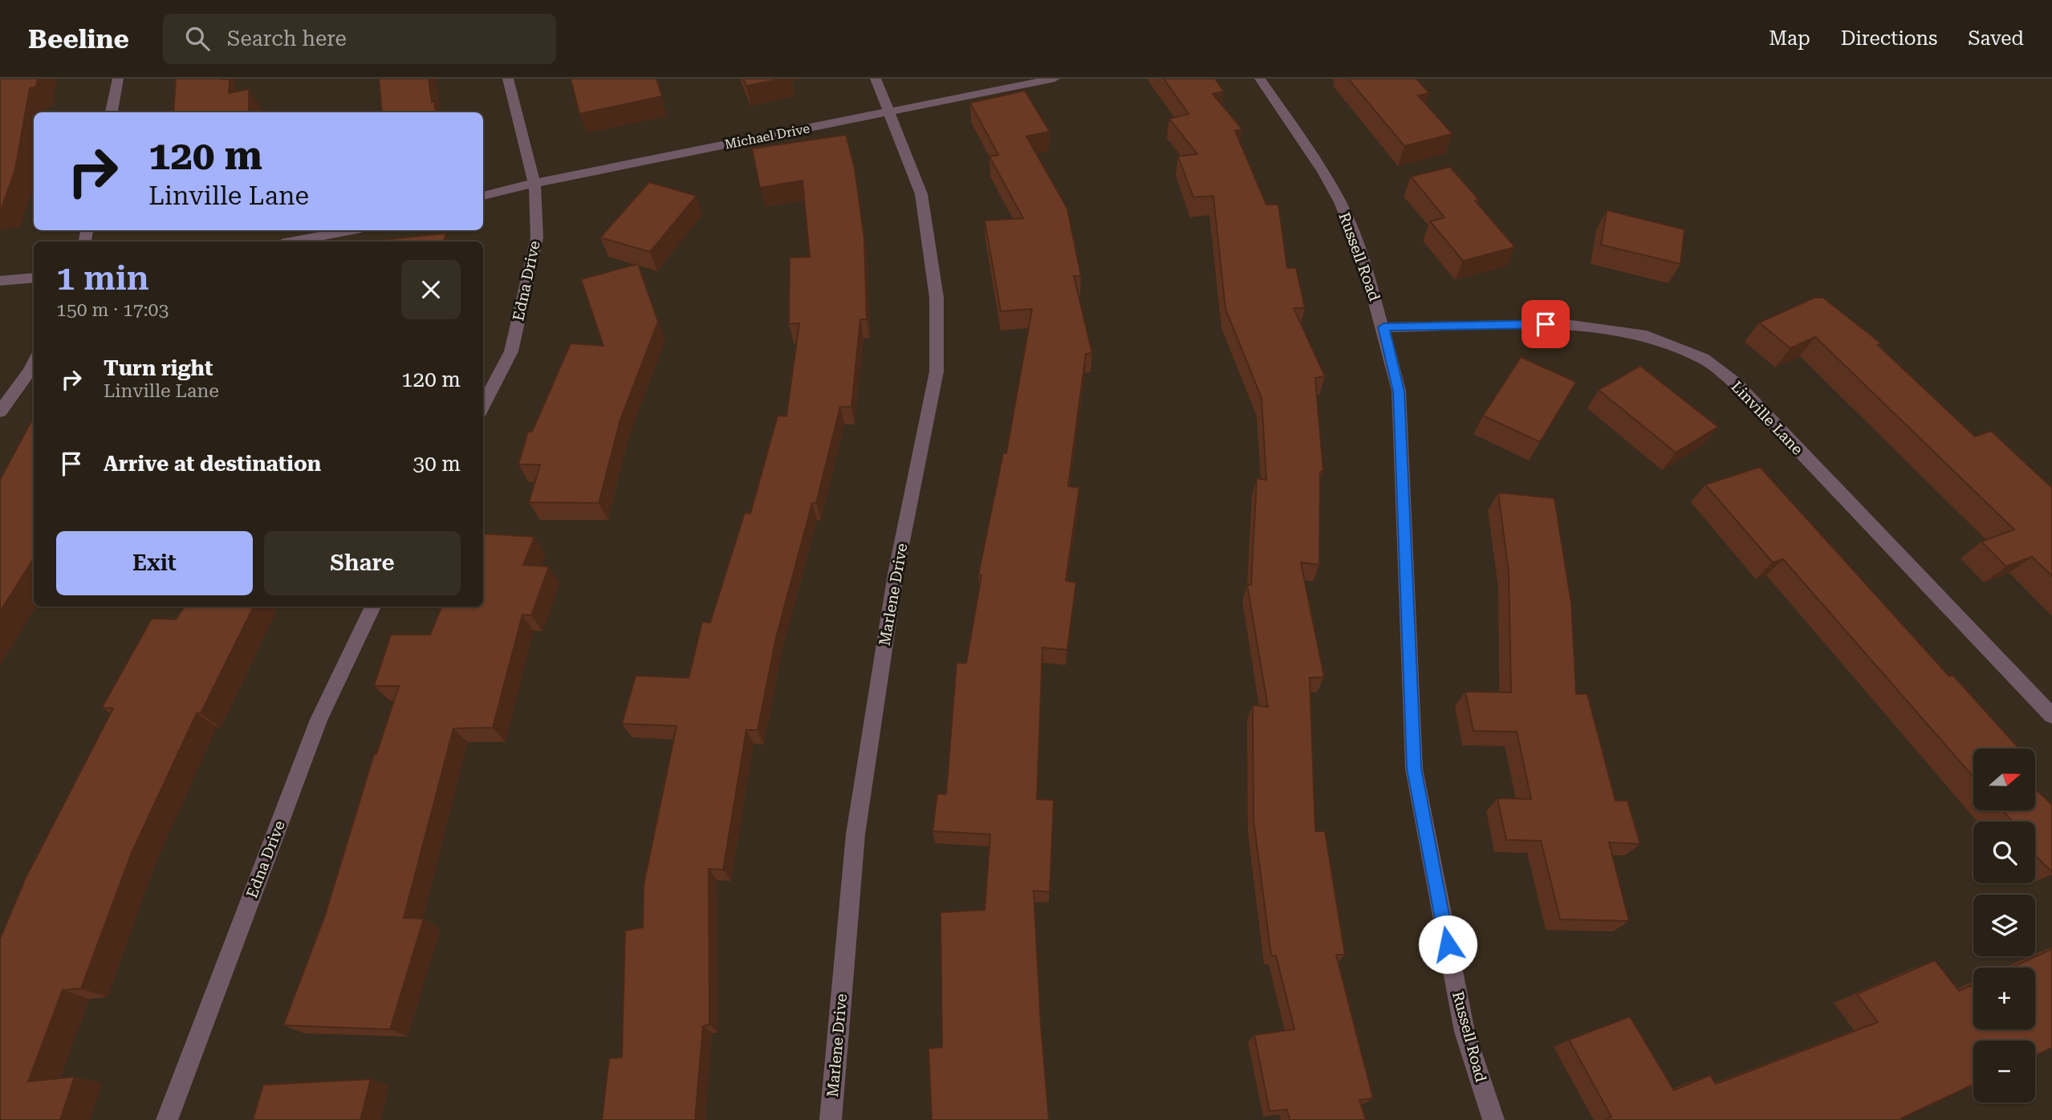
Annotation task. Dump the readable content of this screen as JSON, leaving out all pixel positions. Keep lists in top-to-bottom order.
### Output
{
  "streets": {
    "street": [
      "Michael Drive",
      "Russell Road",
      "Edna Drive",
      "Linville Lane",
      "Marlene Drive"
    ]
  },
  "crossings": [
    ["Michael Drive", "Edna Drive"],
    ["Michael Drive", "Marlene Drive"],
    ["Russell Road", "Linville Lane"]
  ],
  "north": "right",
  "page": {
    "header": "Beeline",
    "search": "Search here",
    "nav": ["Map", "Directions", "Saved"],
    "turn": ["120 m", "Linville Lane"],
    "heading": ["1 min", "150 m · 17:03"],
    "list": [
      {
        "name": "Turn right",
        "note": "Linville Lane",
        "value": "120 m"
      },
      {
        "name": "Arrive at destination",
        "value": "30 m"
      }
    ],
    "buttons": ["Exit", "Share"],
    "map_buttons": ["+", "−"]
  }
}
